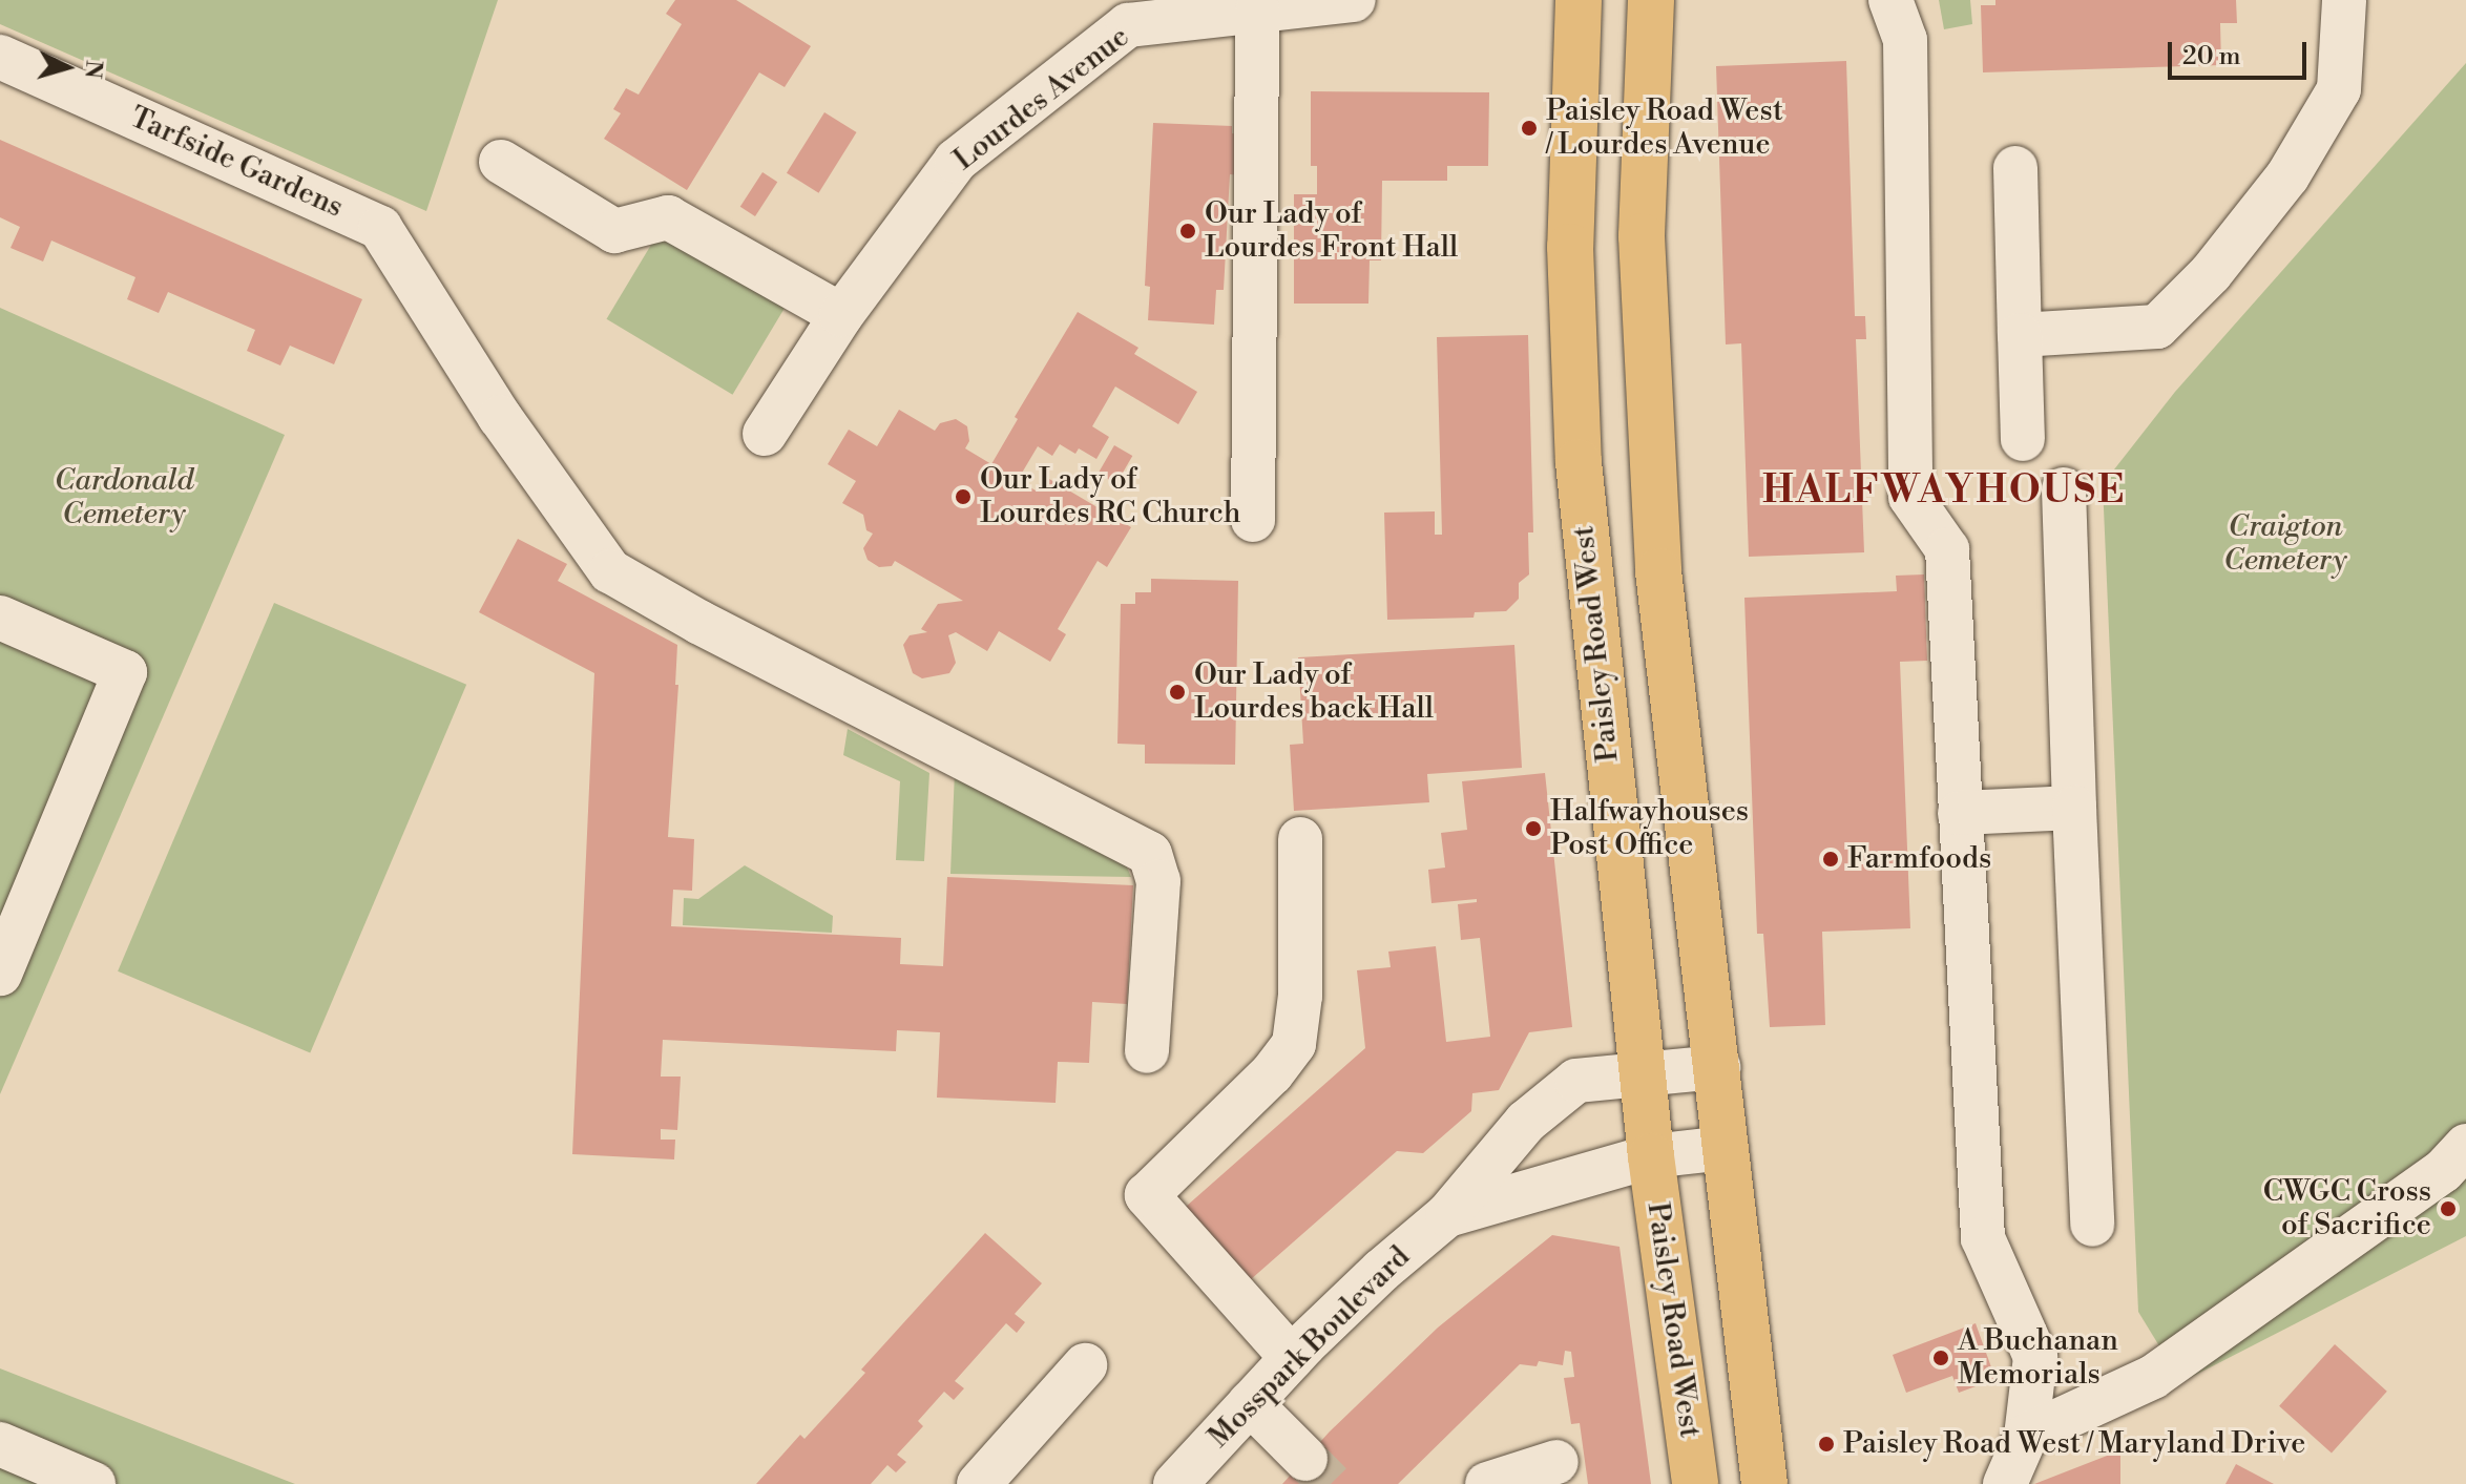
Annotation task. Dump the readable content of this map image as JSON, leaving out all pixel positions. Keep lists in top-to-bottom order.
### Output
{
  "streets": {
    "main road": ["Paisley Road West"],
    "street": ["Lourdes Avenue", "Tarfside Gardens", "Mosspark Boulevard"]
  },
  "crossings": [
    ["Paisley Road West", "Mosspark Boulevard"]
  ],
  "districts": ["HALFWAYHOUSE"],
  "parks": ["Cardonald Cemetery", "Craigton Cemetery"],
  "places": [
    "Paisley Road West / Lourdes Avenue",
    "Our Lady of Lourdes Front Hall",
    "Our Lady of Lourdes RC Church",
    "Our Lady of Lourdes back Hall",
    "Halfwayhouses Post Office",
    "Farmfoods",
    "CWGC Cross of Sacrifice",
    "A Buchanan Memorials",
    "Paisley Road West / Maryland Drive"
  ],
  "scale_bar": "20 m",
  "north": "right"
}
